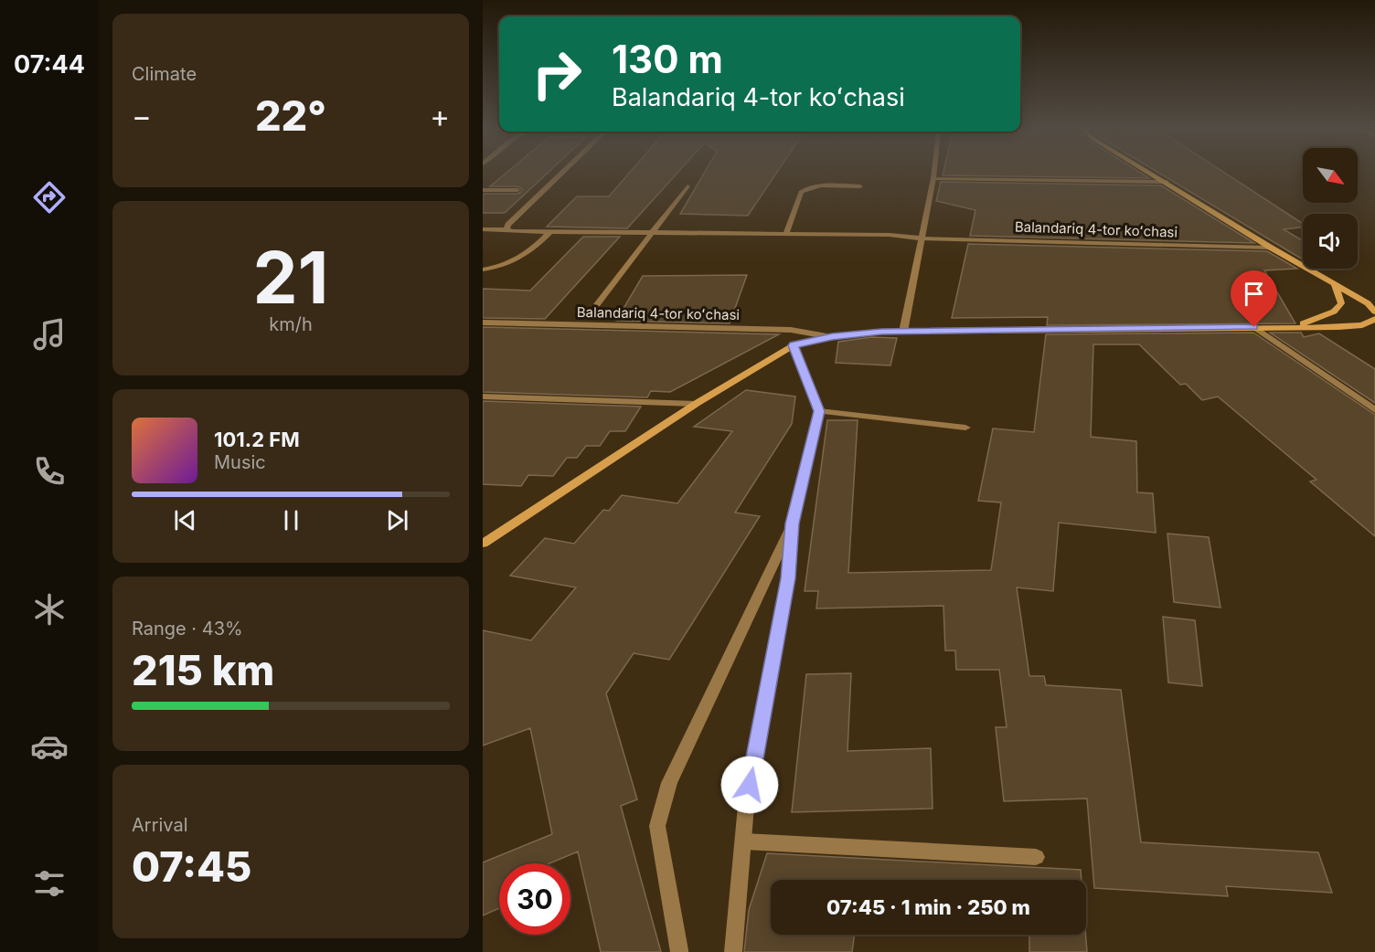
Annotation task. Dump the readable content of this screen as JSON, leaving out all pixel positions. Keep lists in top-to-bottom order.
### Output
{
  "streets": {
    "street": ["Balandariq 4-tor koʻchasi"]
  },
  "north": "bottom right",
  "page": {
    "tabs": "07:44",
    "tile": [
      "Climate",
      ["21", "km/h"],
      ["Range · 43%", "215 km"],
      ["Arrival", "07:45"]
    ],
    "turn": ["130 m", "Balandariq 4-tor koʻchasi"],
    "heat": ["−", "22°", "+"],
    "song": ["101.2 FM", "Music"],
    "limit": "30",
    "trip": "07:45 · 1 min · 250 m"
  }
}
